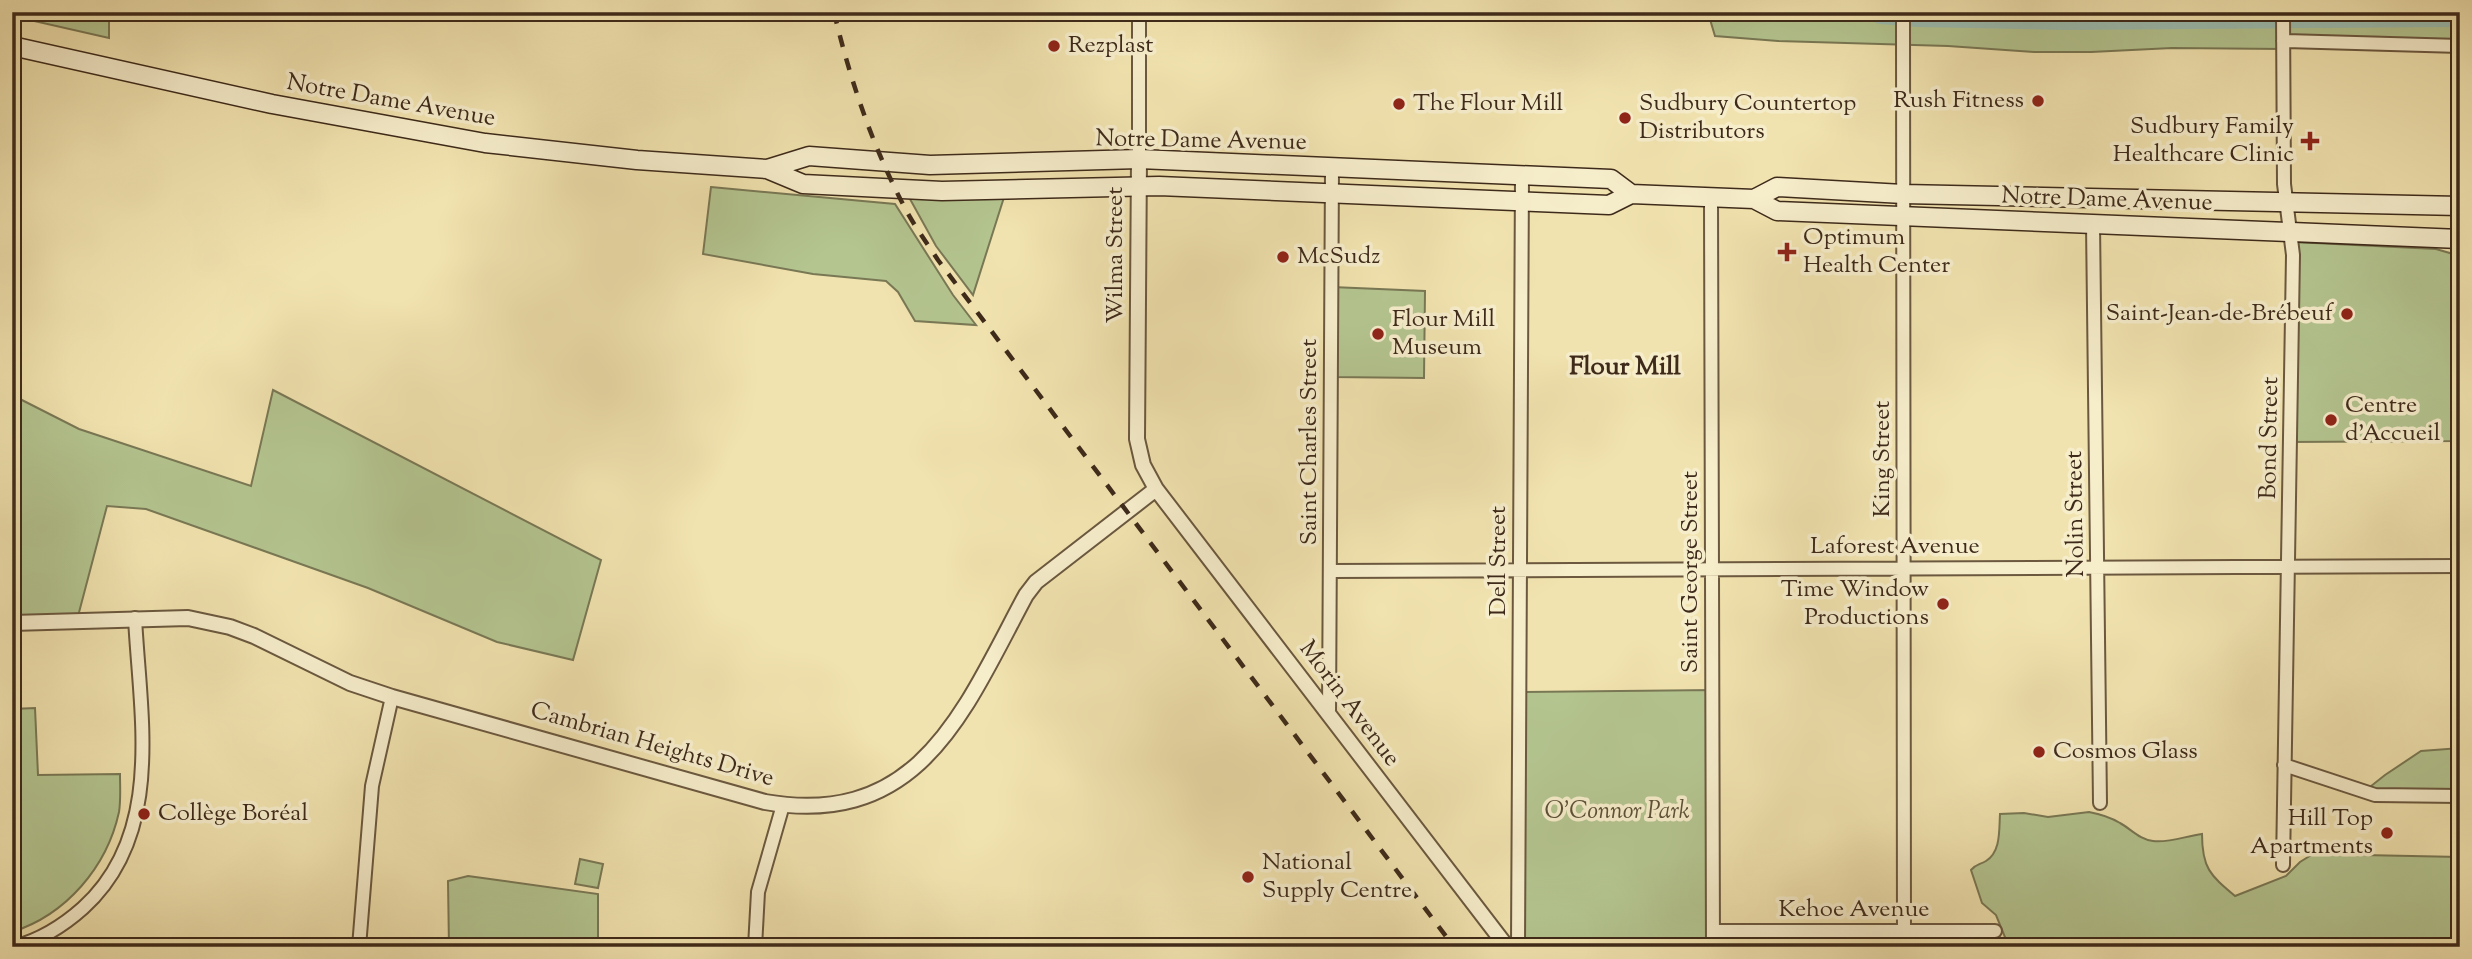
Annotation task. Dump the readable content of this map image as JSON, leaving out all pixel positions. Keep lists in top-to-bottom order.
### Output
{
  "streets": {
    "main road": ["Notre Dame Avenue"],
    "street": [
      "Wilma Street",
      "Bond Street",
      "Saint Charles Street",
      "King Street",
      "Nolin Street",
      "Laforest Avenue",
      "Dell Street",
      "Saint George Street",
      "Morin Avenue",
      "Cambrian Heights Drive",
      "Kehoe Avenue"
    ]
  },
  "crossings": [
    ["Notre Dame Avenue", "Wilma Street"],
    ["Notre Dame Avenue", "Bond Street"],
    ["Notre Dame Avenue", "Saint Charles Street"],
    ["Notre Dame Avenue", "King Street"],
    ["Notre Dame Avenue", "Nolin Street"],
    ["Notre Dame Avenue", "Dell Street"],
    ["Notre Dame Avenue", "Saint George Street"],
    ["Wilma Street", "Morin Avenue"],
    ["Wilma Street", "Cambrian Heights Drive"],
    ["Bond Street", "Laforest Avenue"],
    ["Saint Charles Street", "Laforest Avenue"],
    ["Saint Charles Street", "Morin Avenue"],
    ["King Street", "Laforest Avenue"],
    ["King Street", "Kehoe Avenue"],
    ["Nolin Street", "Laforest Avenue"],
    ["Laforest Avenue", "Dell Street"],
    ["Laforest Avenue", "Saint George Street"],
    ["Saint George Street", "Kehoe Avenue"],
    ["Morin Avenue", "Cambrian Heights Drive"]
  ],
  "districts": ["Flour Mill"],
  "parks": ["O'Connor Park"],
  "places": {
    "other": [
      "Rezplast",
      "Rush Fitness",
      "The Flour Mill",
      "Sudbury Countertop Distributors",
      "McSudz",
      "Saint-Jean-de-Brébeuf",
      "Flour Mill Museum",
      "Centre d'Accueil",
      "Time Window Productions",
      "Cosmos Glass",
      "Collège Boréal",
      "Hill Top Apartments",
      "National Supply Centre"
    ],
    "health": ["Sudbury Family Healthcare Clinic", "Optimum Health Center"]
  }
}
